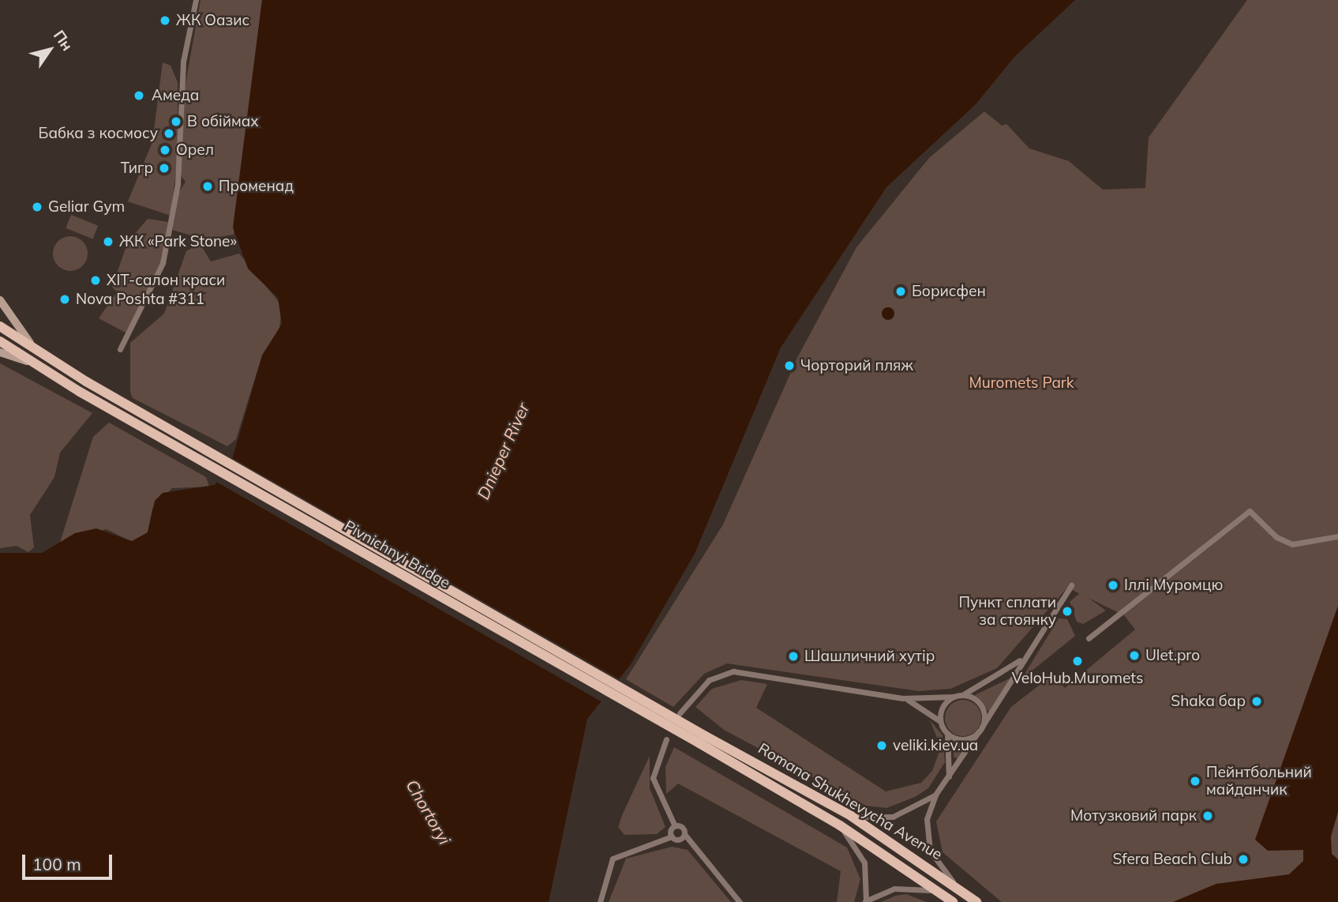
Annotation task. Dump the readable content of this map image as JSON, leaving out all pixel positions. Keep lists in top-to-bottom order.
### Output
{
  "streets": {
    "main road": ["Pivnichnyi Bridge", "Romana Shukhevycha Avenue"]
  },
  "crossings": [
    ["Pivnichnyi Bridge", "Romana Shukhevycha Avenue"]
  ],
  "water": ["Dnieper River", "Chortoryi"],
  "parks": ["Muromets Park"],
  "places": [
    "ЖК Оазис",
    "Амеда",
    "В обіймах",
    "Бабка з космосу",
    "Орел",
    "Тигр",
    "Променад",
    "Geliar Gym",
    "ЖК «Park Stone»",
    "ХІТ-салон краси",
    "Борисфен",
    "Nova Poshta #311",
    "Чорторий пляж",
    "Іллі Муромцю",
    "Пункт сплати за стоянку",
    "Ulet.pro",
    "Шашличний хутір",
    "VeloHub.Muromets",
    "Shaka бар",
    "veliki.kiev.ua",
    "Пейнтбольний майданчик",
    "Мотузковий парк",
    "Sfera Beach Club"
  ],
  "scale_bar": "100 m",
  "north": "top right"
}
